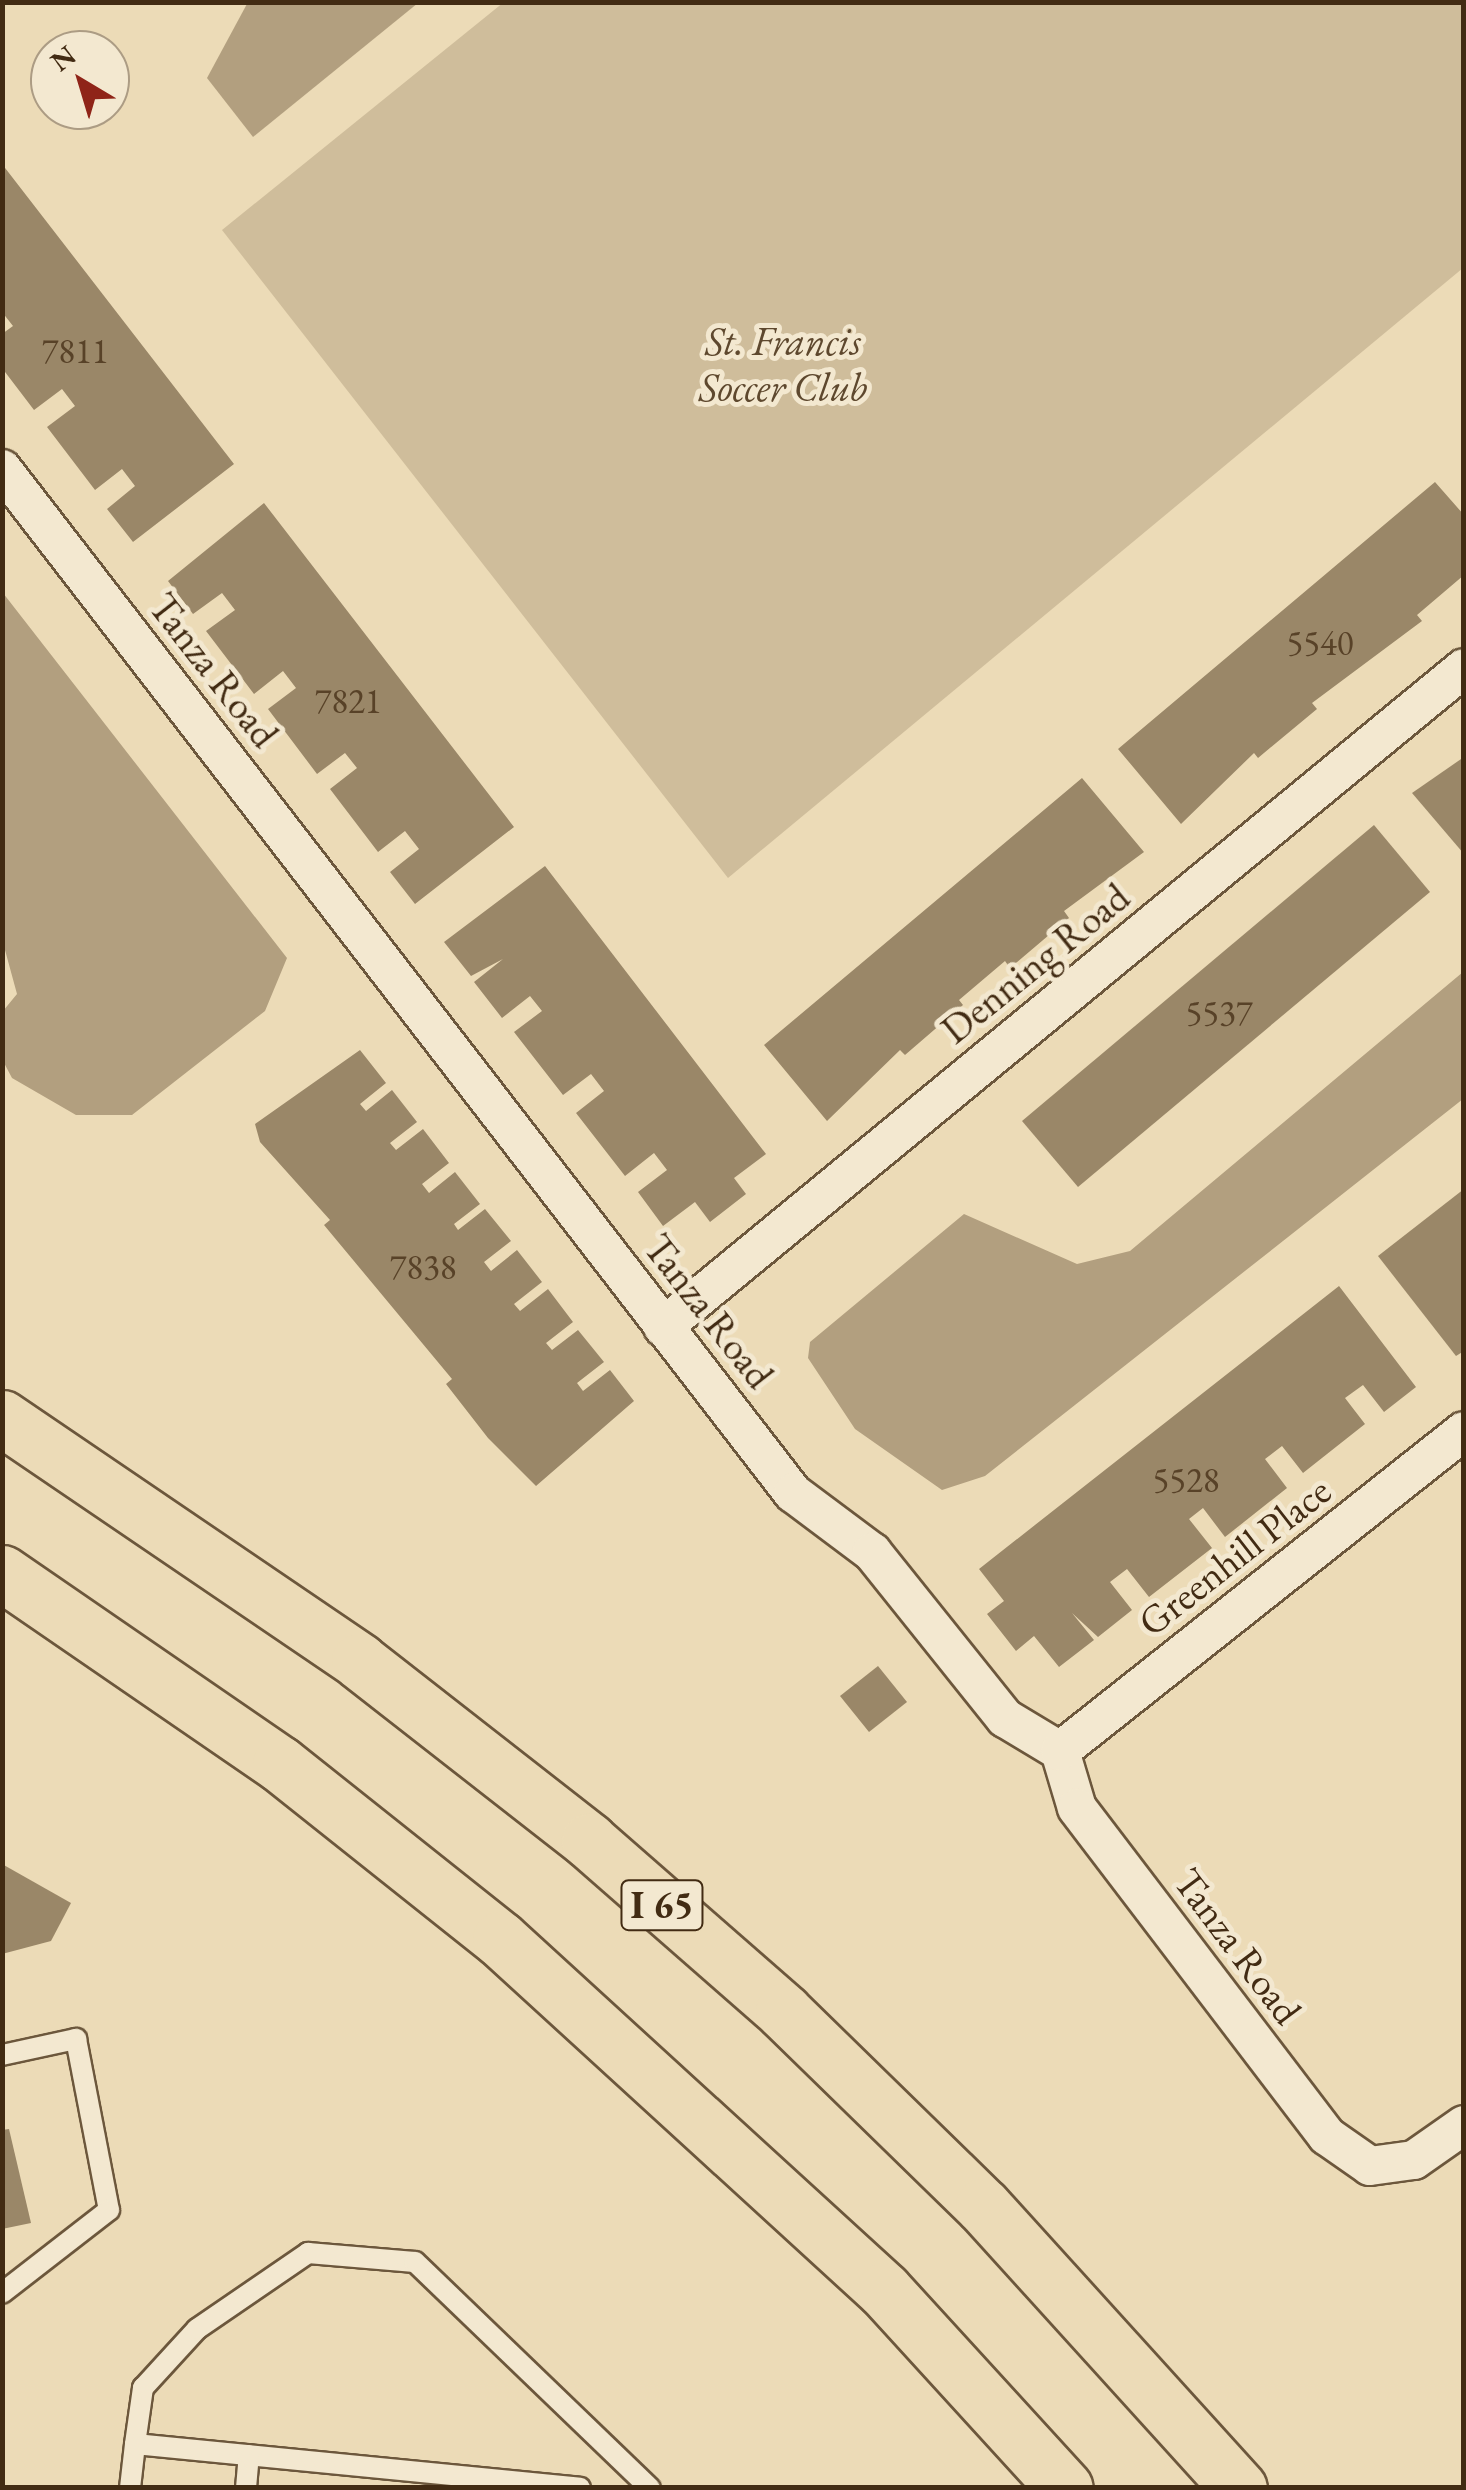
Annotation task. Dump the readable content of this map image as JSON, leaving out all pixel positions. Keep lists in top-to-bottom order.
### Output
{
  "streets": {
    "highway": ["I 65"],
    "street": ["Tanza Road", "Denning Road", "Greenhill Place"]
  },
  "crossings": [
    ["Tanza Road", "Denning Road"],
    ["Tanza Road", "Greenhill Place"]
  ],
  "parks": ["St. Francis Soccer Club"],
  "house_numbers": [
    "7811",
    "5540",
    "7821",
    "5537",
    "7838",
    "5528"
  ],
  "north": "top left"
}
